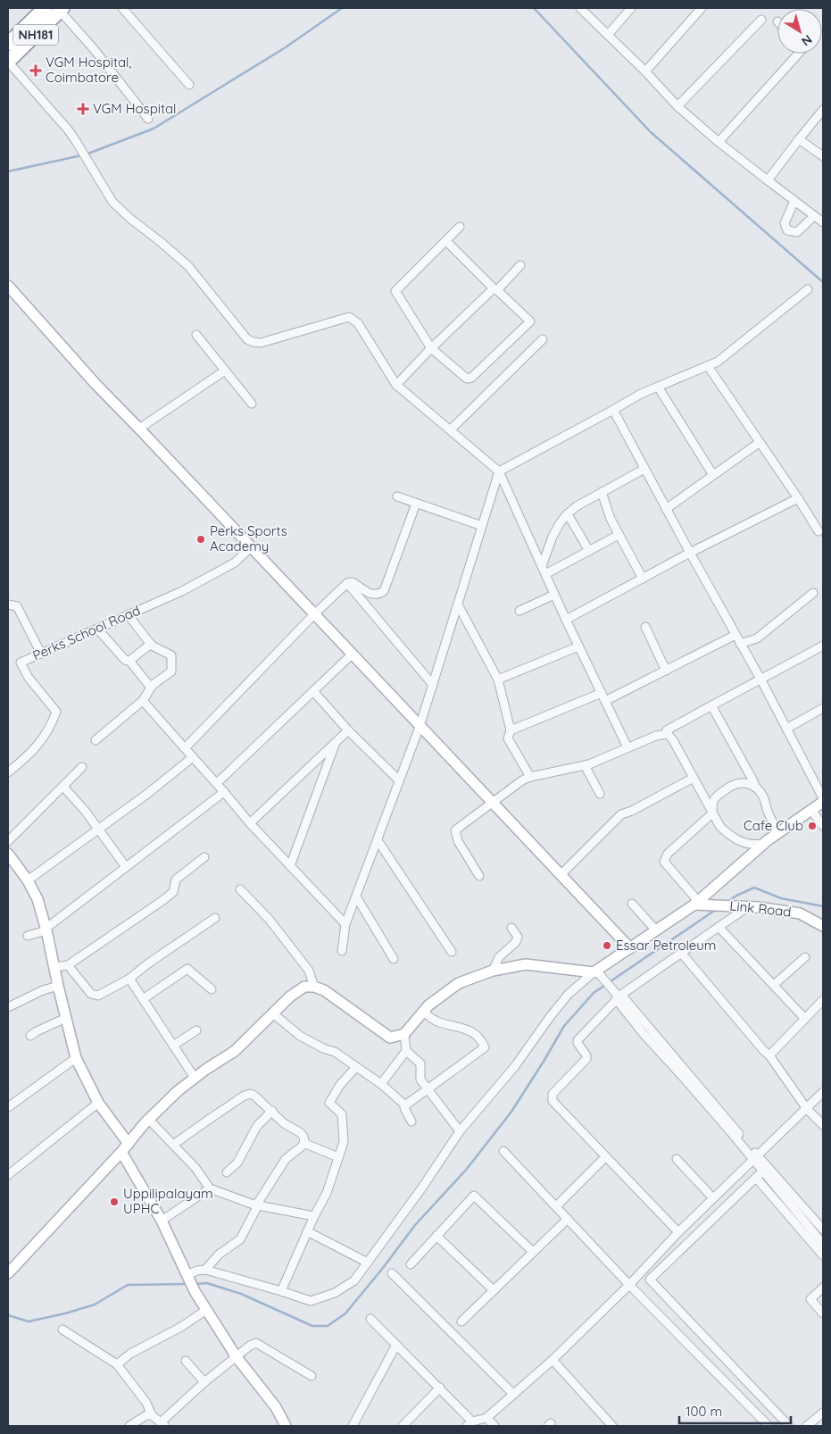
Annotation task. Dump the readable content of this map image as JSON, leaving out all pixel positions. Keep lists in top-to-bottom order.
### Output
{
  "streets": {
    "highway": ["NH181"],
    "street": ["Perks School Road", "Link Road"]
  },
  "places": {
    "health": ["VGM Hospital, Coimbatore", "VGM Hospital"],
    "other": [
      "Perks Sports Academy",
      "Cafe Club",
      "Essar Petroleum",
      "Uppilipalayam UPHC"
    ]
  },
  "scale_bar": "100 m",
  "north": "bottom right"
}
